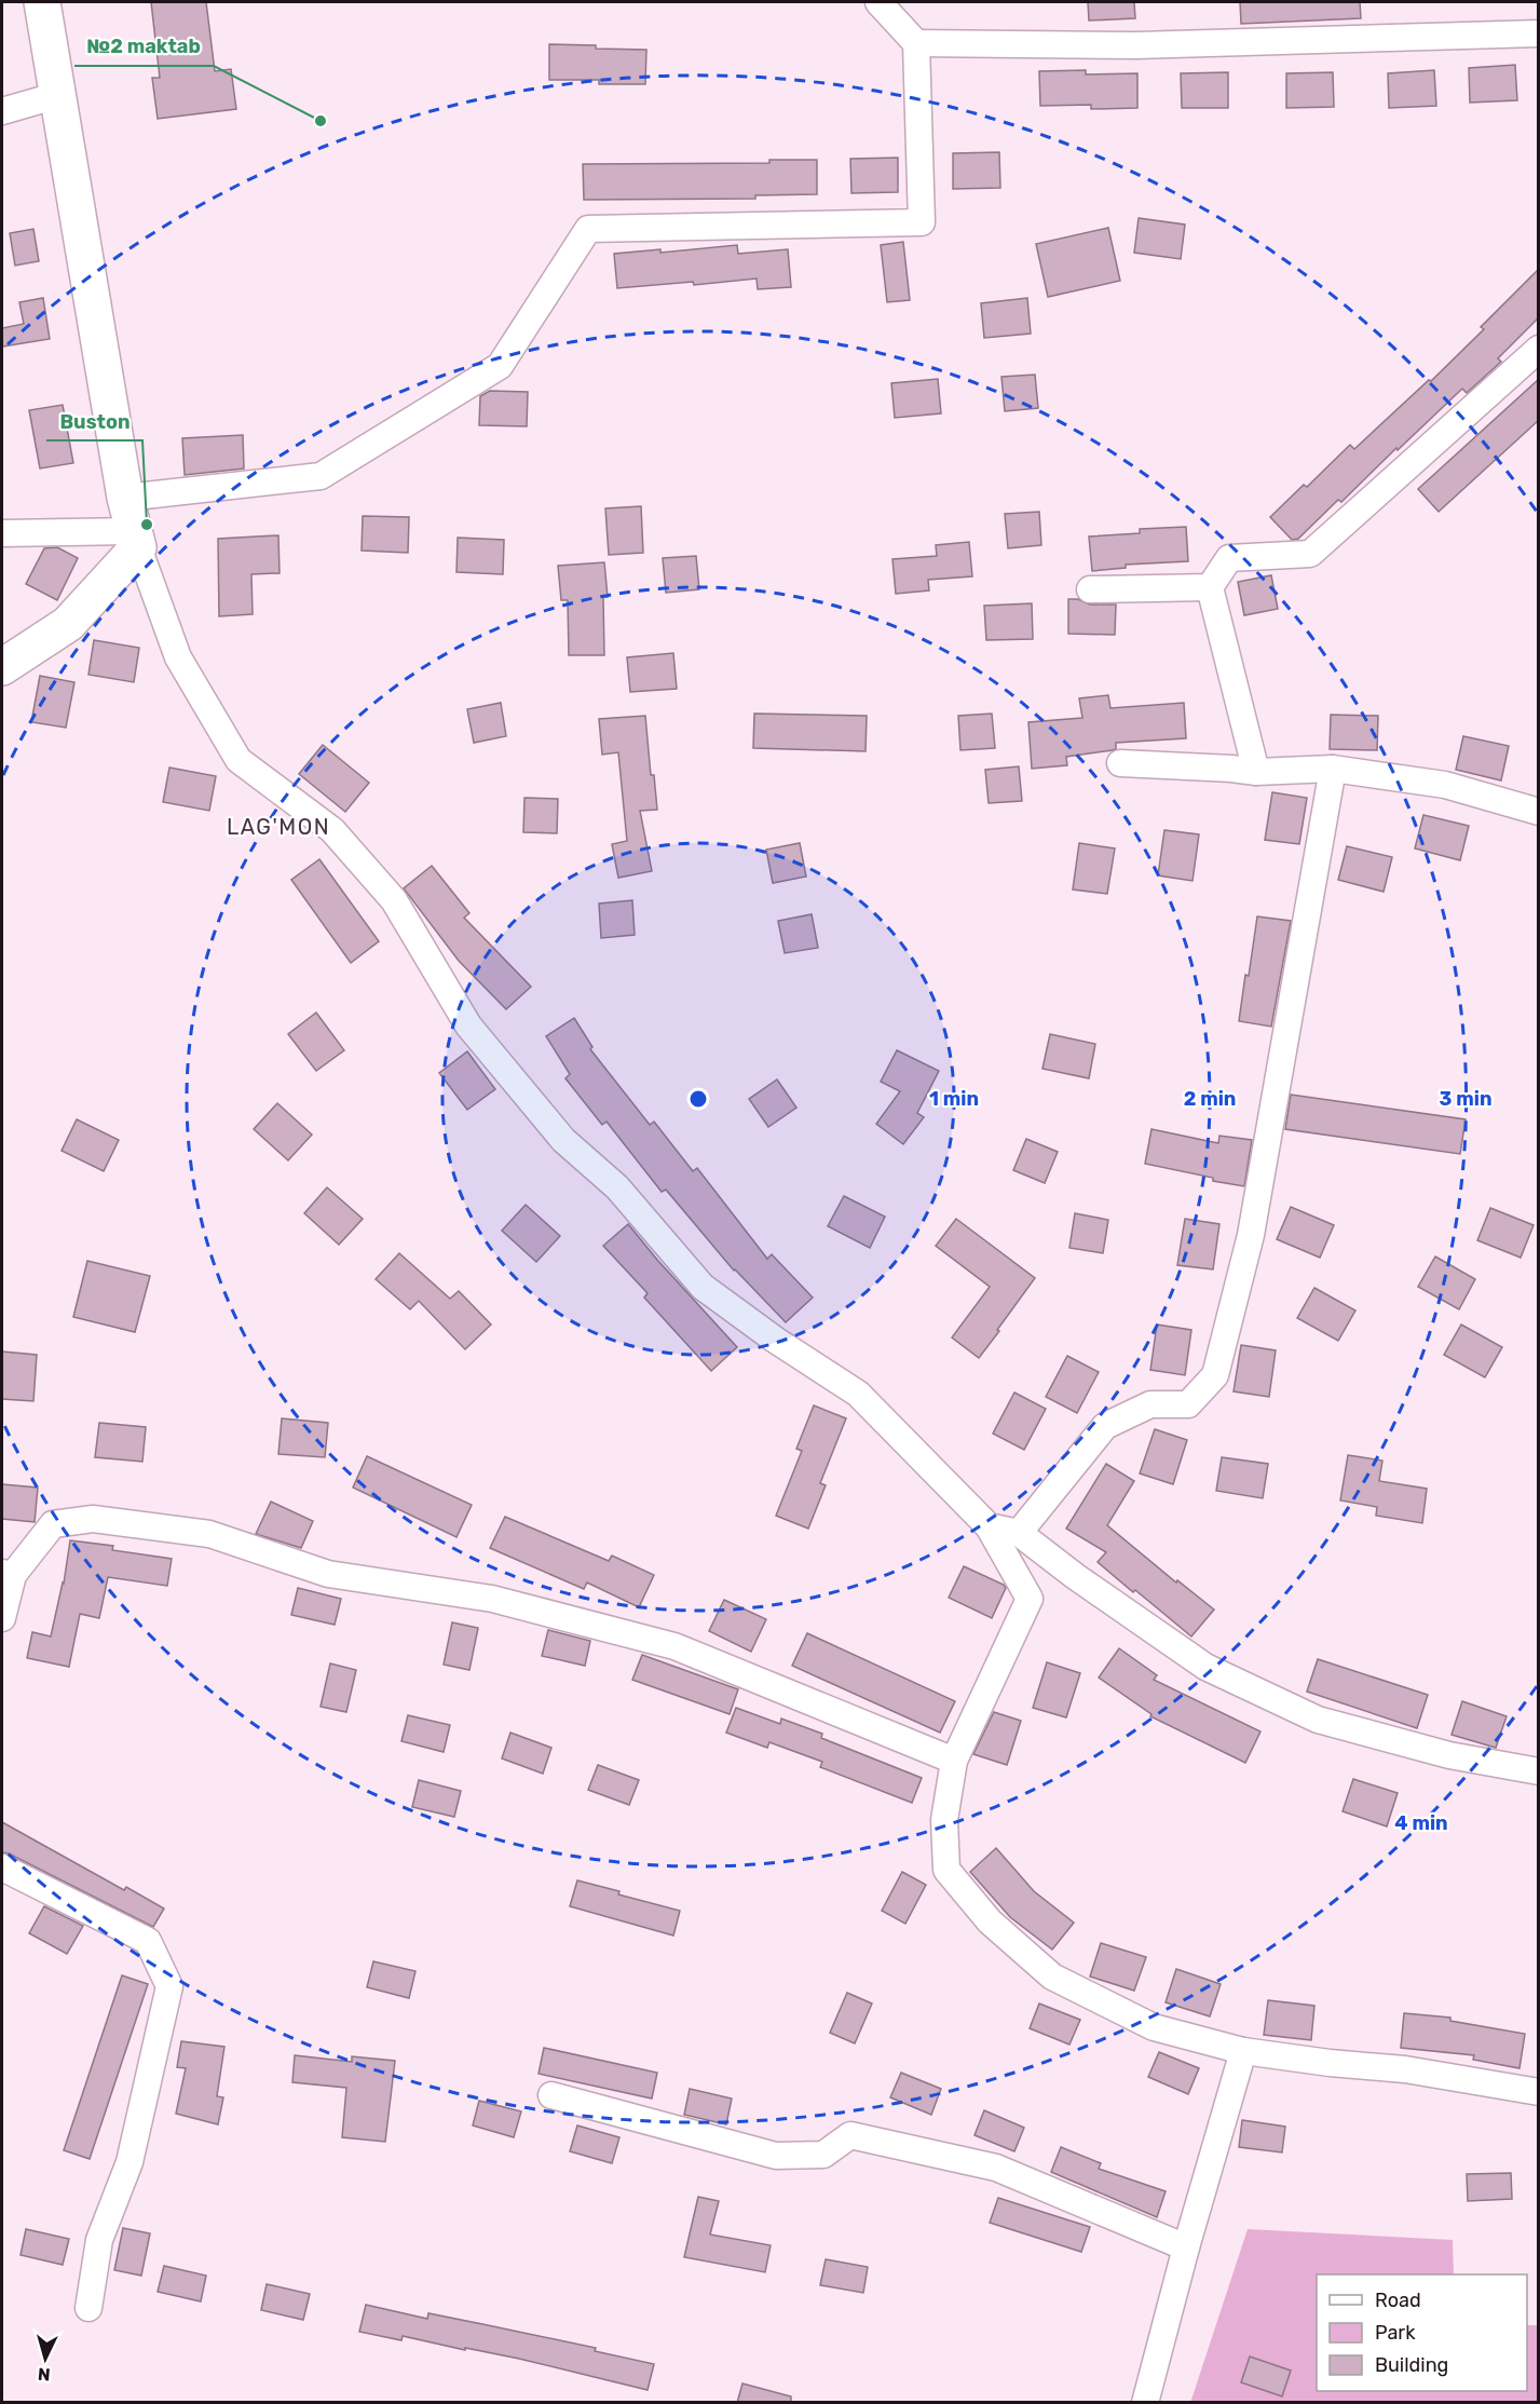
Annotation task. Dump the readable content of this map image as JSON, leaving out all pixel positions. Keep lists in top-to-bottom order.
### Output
{
  "districts": ["LAG'MON"],
  "places": ["№2 maktab", "Buston"],
  "legend": ["Road", "Park", "Building"],
  "north": "bottom",
  "rings": [
    "1 min",
    "2 min",
    "3 min",
    "4 min"
  ]
}
